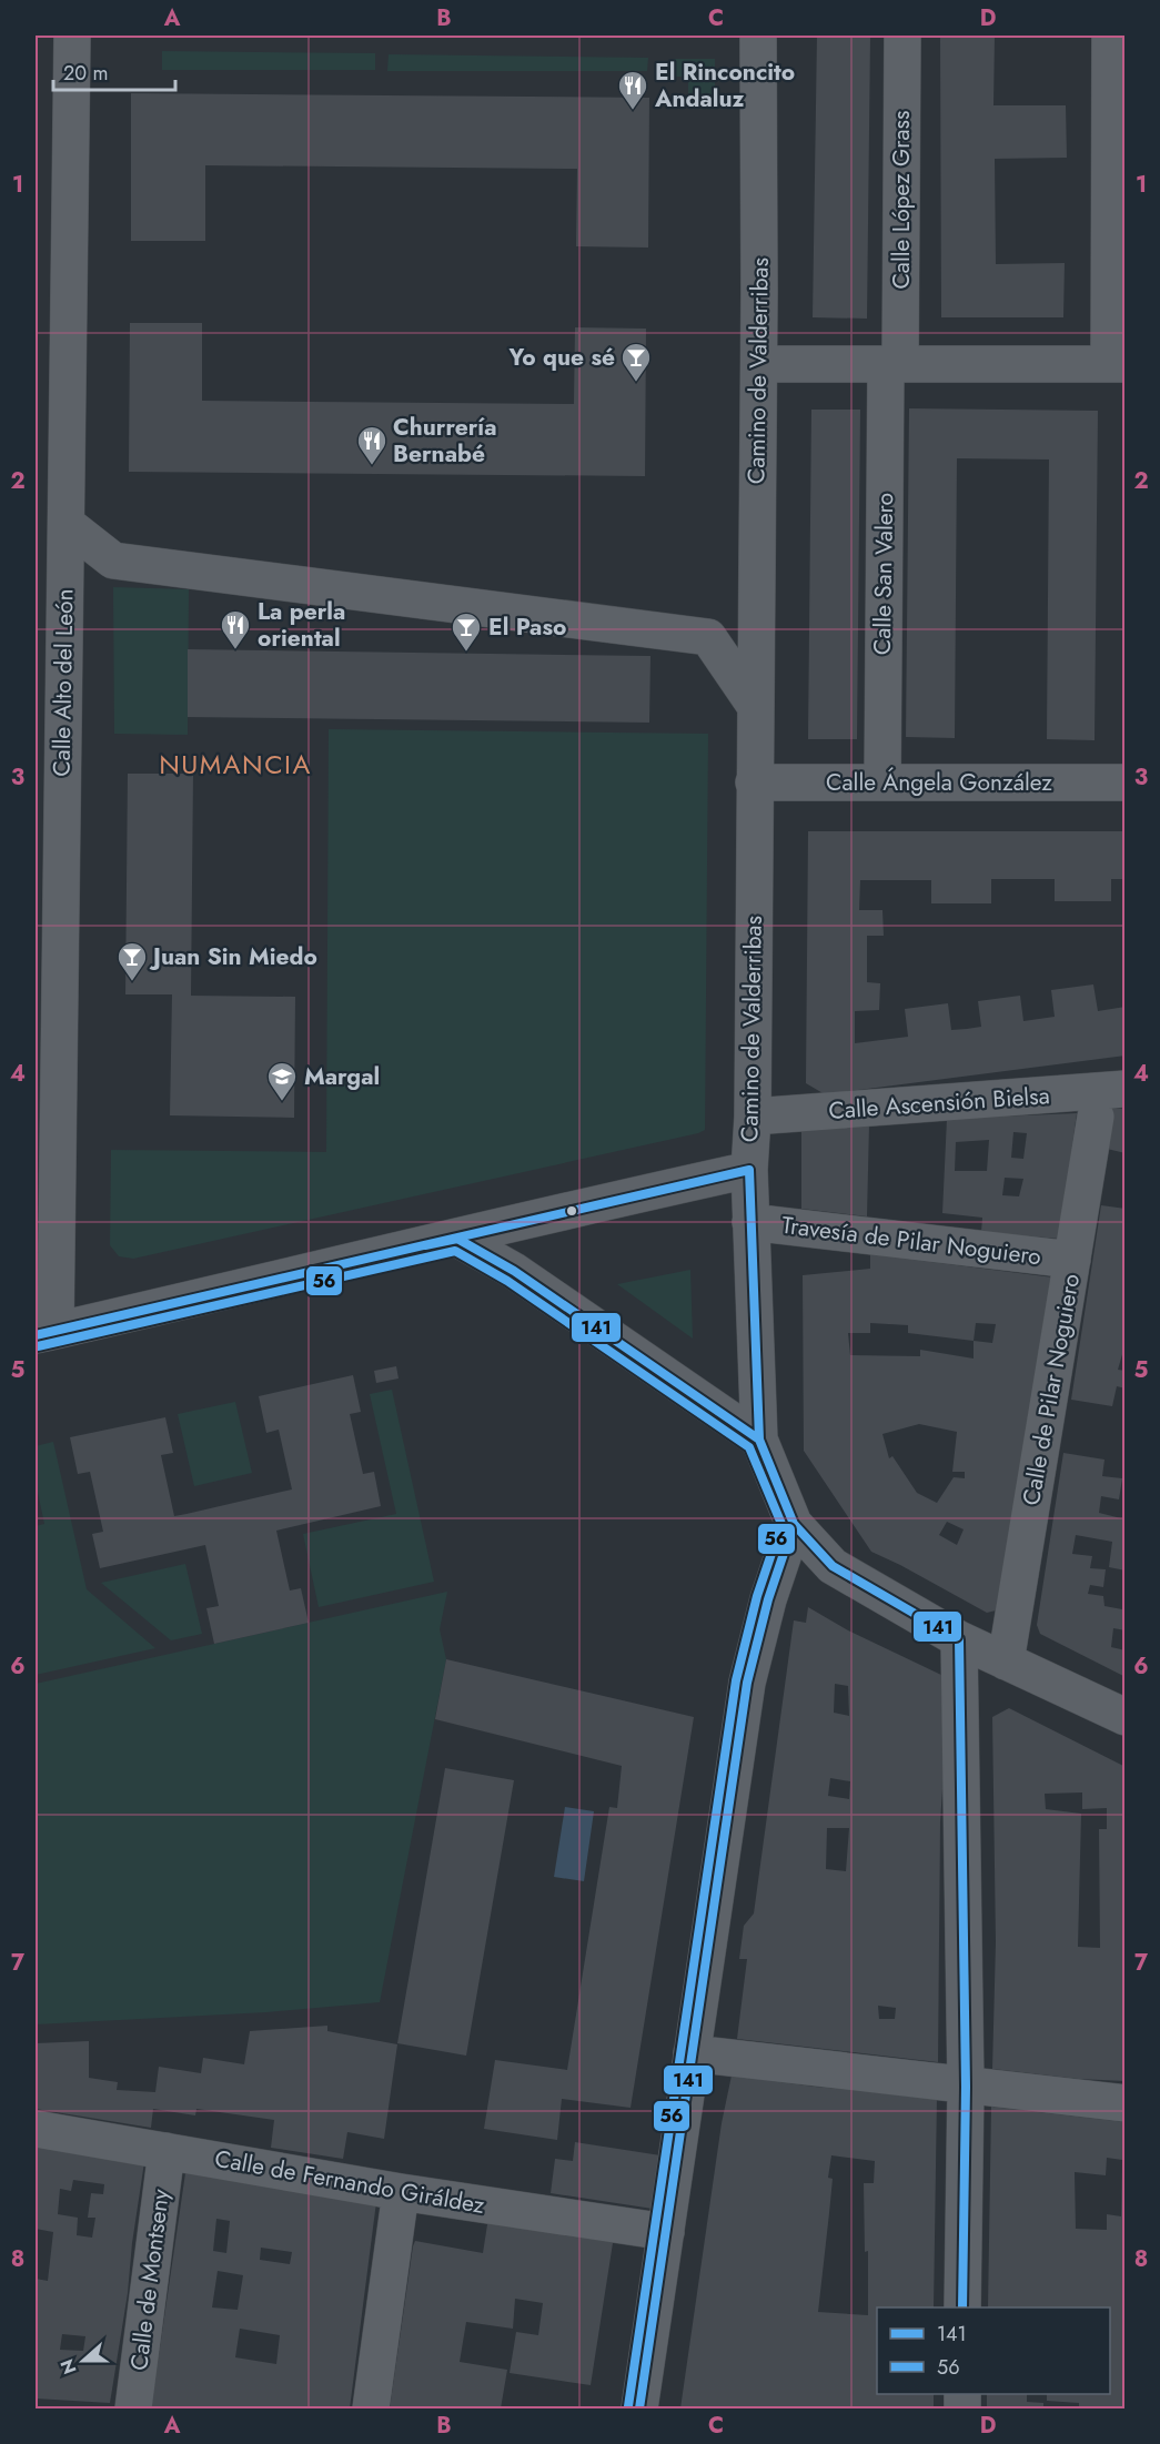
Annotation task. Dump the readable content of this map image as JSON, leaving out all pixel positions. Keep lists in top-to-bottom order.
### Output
{
  "streets": {
    "street": [
      "Calle López Grass",
      "Camino de Valderribas",
      "Calle San Valero",
      "Calle Alto del León",
      "Calle Ángela González",
      "Calle Ascensión Bielsa",
      "Travesía de Pilar Noguiero",
      "Calle de Pilar Noguiero",
      "Calle de Fernando Giráldez",
      "Calle de Montseny"
    ]
  },
  "crossings": [
    ["Calle López Grass", "Calle San Valero"],
    ["Camino de Valderribas", "Calle Ángela González"],
    ["Camino de Valderribas", "Calle Ascensión Bielsa"],
    ["Camino de Valderribas", "Travesía de Pilar Noguiero"],
    ["Calle San Valero", "Calle Ángela González"],
    ["Travesía de Pilar Noguiero", "Calle de Pilar Noguiero"],
    ["Calle de Fernando Giráldez", "Calle de Montseny"]
  ],
  "districts": ["NUMANCIA"],
  "places": {
    "restaurant": ["El Rinconcito Andaluz", "Churrería Bernabé", "La perla oriental"],
    "bar": ["Yo que sé", "El Paso", "Juan Sin Miedo"],
    "school or university": ["Margal"]
  },
  "lines": ["transit line 141", "transit line 56"],
  "legend": ["141", "56"],
  "scale_bar": "20 m",
  "north": "left",
  "grid": {
    "columns": [
      "A",
      "B",
      "C",
      "D"
    ],
    "rows": [
      "1",
      "2",
      "3",
      "4",
      "5",
      "6",
      "7",
      "8"
    ]
  }
}
